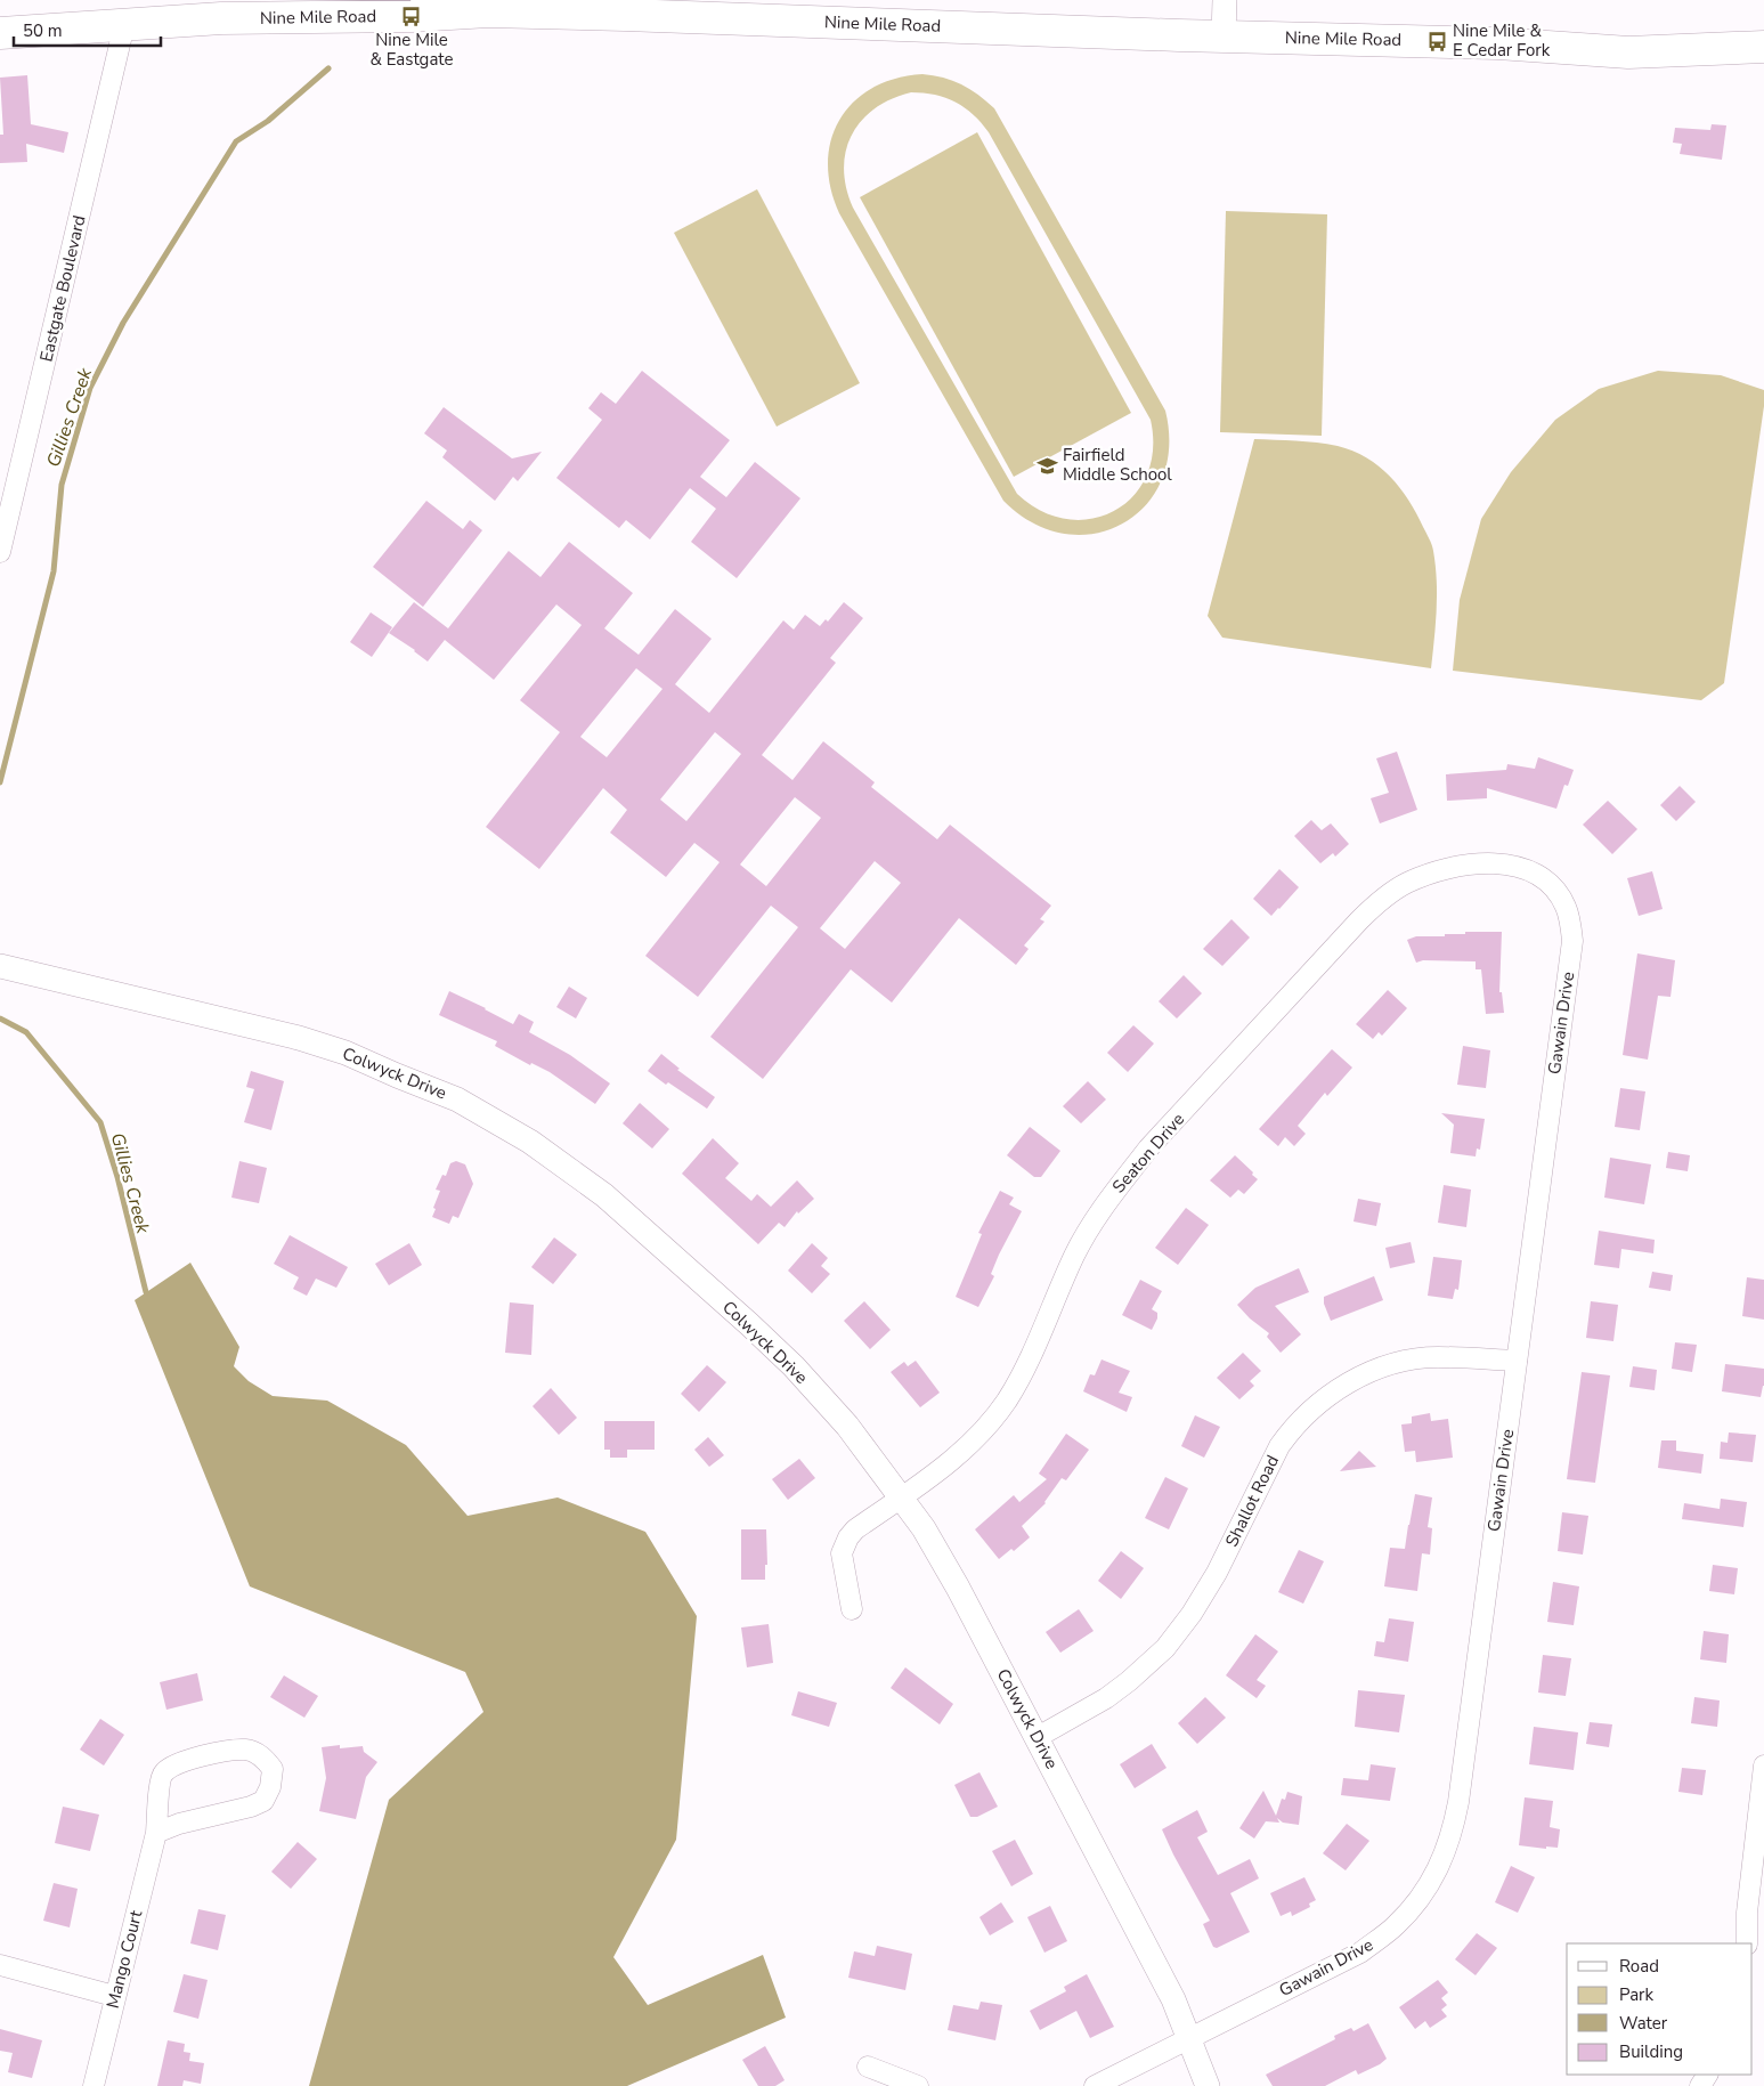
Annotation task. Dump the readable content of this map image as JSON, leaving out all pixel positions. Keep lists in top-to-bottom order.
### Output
{
  "streets": {
    "main road": ["Nine Mile Road"],
    "street": [
      "Eastgate Boulevard",
      "Gawain Drive",
      "Colwyck Drive",
      "Seaton Drive",
      "Shallot Road",
      "Mango Court"
    ]
  },
  "crossings": [
    ["Nine Mile Road", "Eastgate Boulevard"],
    ["Gawain Drive", "Colwyck Drive"],
    ["Gawain Drive", "Seaton Drive"],
    ["Gawain Drive", "Shallot Road"],
    ["Colwyck Drive", "Seaton Drive"],
    ["Colwyck Drive", "Shallot Road"]
  ],
  "water": ["Gillies Creek"],
  "places": {
    "bus stop": ["Nine Mile & Eastgate", "Nine Mile & E Cedar Fork"],
    "school or university": ["Fairfield Middle School"]
  },
  "legend": [
    "Road",
    "Park",
    "Water",
    "Building"
  ],
  "scale_bar": "50 m"
}
